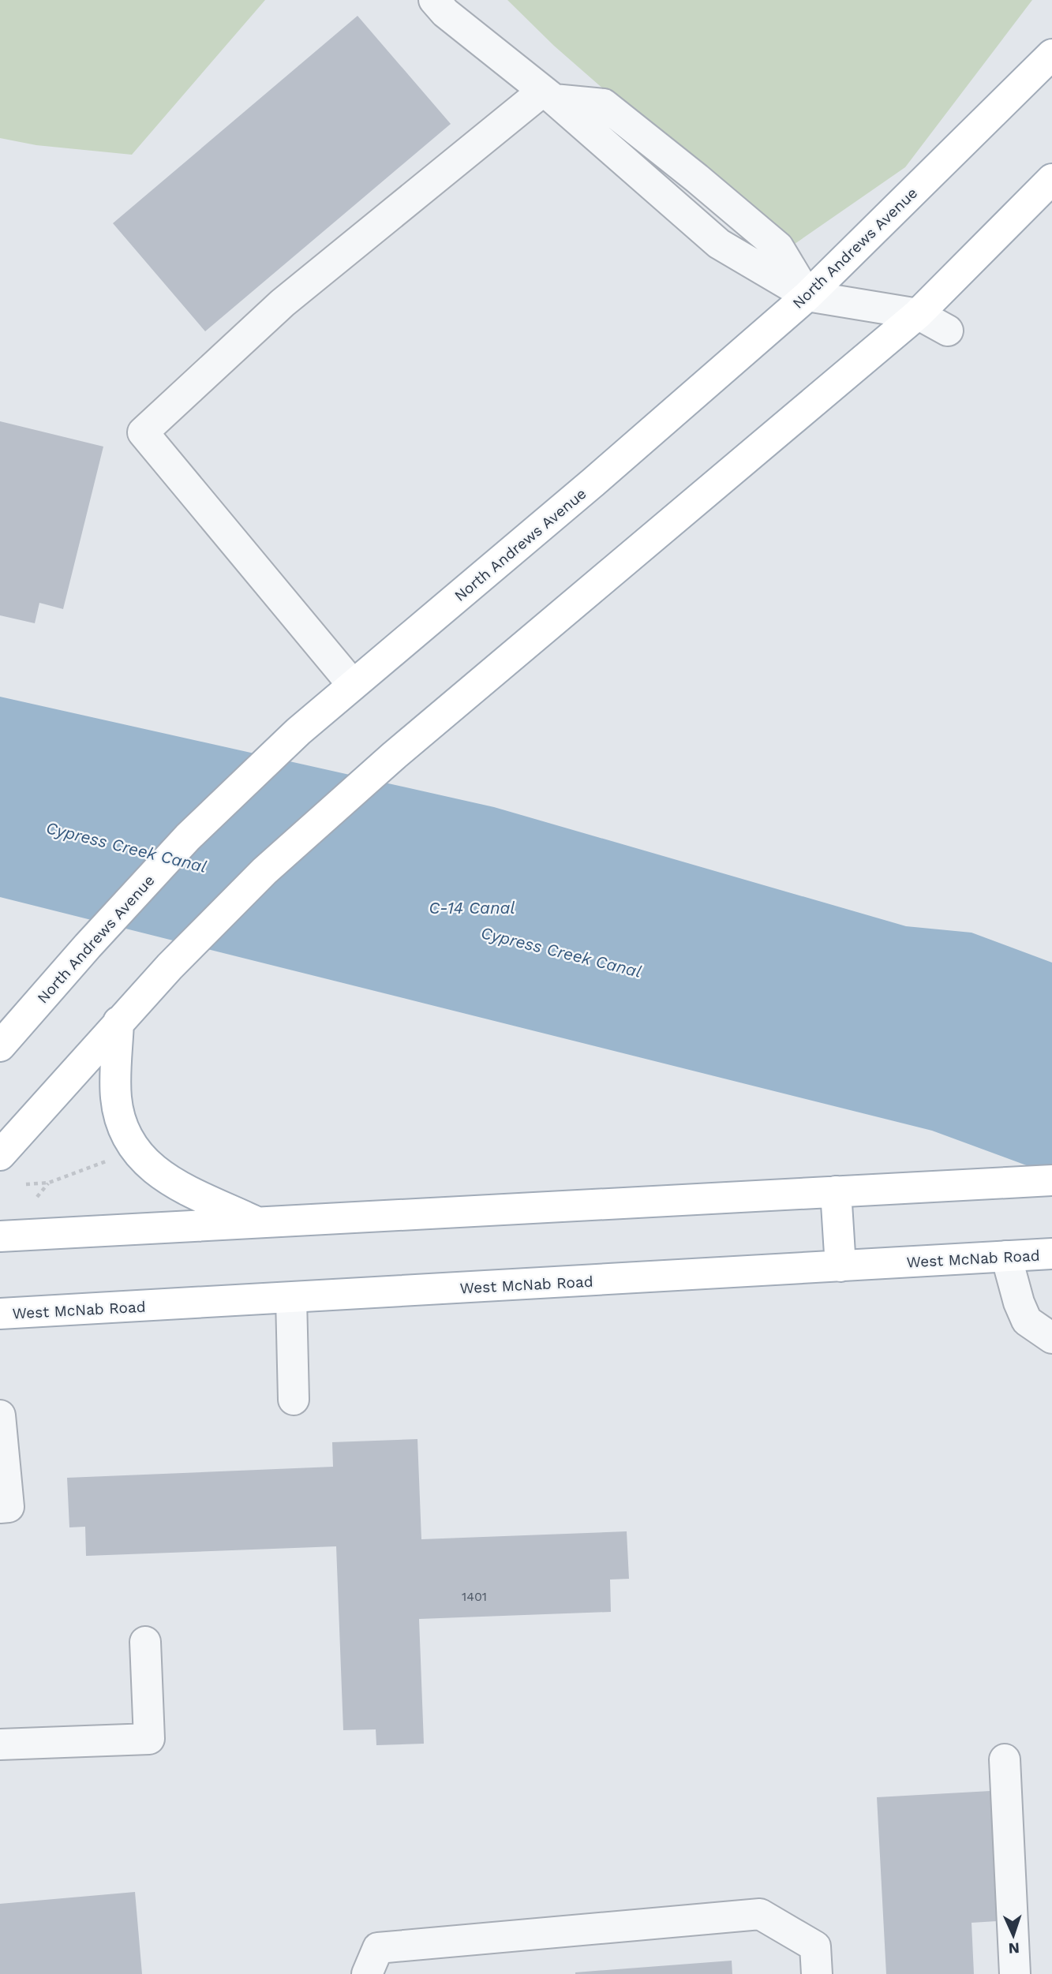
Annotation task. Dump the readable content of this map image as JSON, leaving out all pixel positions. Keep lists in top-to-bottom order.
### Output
{
  "streets": {
    "main road": ["North Andrews Avenue", "West McNab Road"]
  },
  "water": ["Cypress Creek Canal", "C-14 Canal"],
  "house_numbers": ["1401"],
  "north": "bottom"
}
